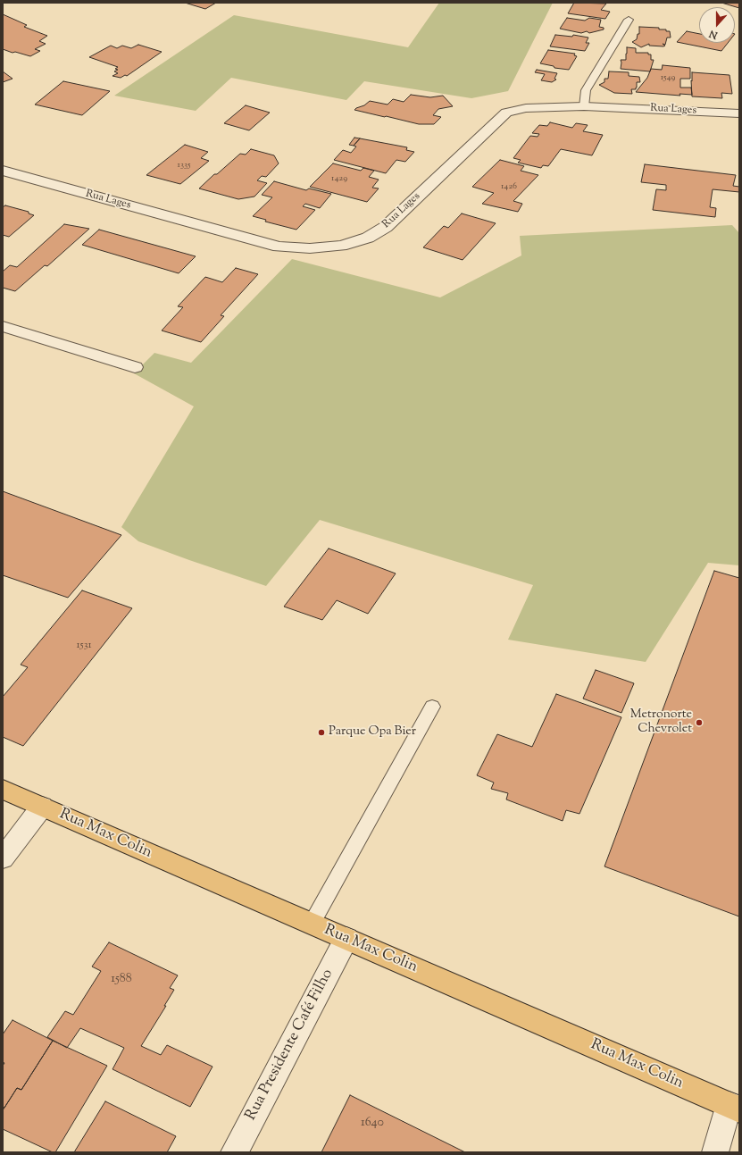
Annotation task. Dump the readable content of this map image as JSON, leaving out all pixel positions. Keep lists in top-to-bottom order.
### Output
{
  "streets": {
    "main road": ["Rua Max Colin"],
    "street": ["Rua Lages", "Rua Presidente Café Filho"]
  },
  "crossings": [
    ["Rua Max Colin", "Rua Presidente Café Filho"]
  ],
  "places": ["Metronorte Chevrolet", "Parque Opa Bier"],
  "house_numbers": [
    "1549",
    "1335",
    "1429",
    "1426",
    "1531",
    "1588",
    "1640"
  ],
  "north": "bottom"
}
